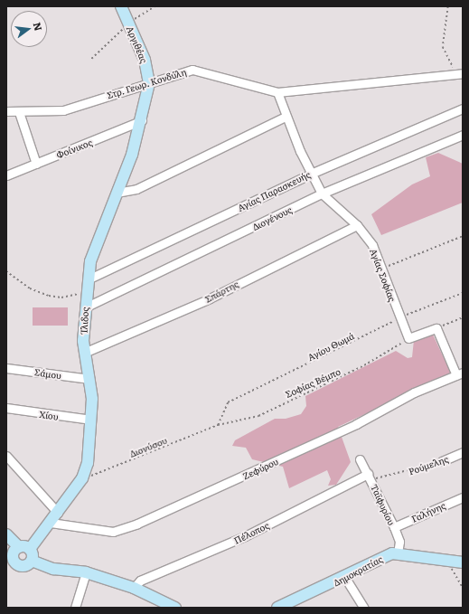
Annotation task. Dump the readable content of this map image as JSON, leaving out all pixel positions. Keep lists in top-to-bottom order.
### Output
{
  "streets": {
    "street": [
      "Αργιθέας",
      "Στρ. Γεωρ. Κονδύλη",
      "Φοίνικος",
      "Αγίας Παρασκευής",
      "Διογένους",
      "Αγίας Σοφίας",
      "Σπάρτης",
      "Ίλιδος",
      "Σάμου",
      "Χίου",
      "Ρούμελης",
      "Ζεφύρου",
      "Ταϊφυρίου",
      "Γαλήνης",
      "Πέλοπος",
      "Δημοκρατίας"
    ],
    "path": ["Αγίου Θωμά", "Σοφίας Βέμπο", "Διονύσου"]
  },
  "crossings": [
    ["Αργιθέας", "Στρ. Γεωρ. Κονδύλη"],
    ["Αργιθέας", "Ίλιδος"],
    ["Στρ. Γεωρ. Κονδύλη", "Αγίας Σοφίας"],
    ["Στρ. Γεωρ. Κονδύλη", "Ίλιδος"],
    ["Φοίνικος", "Ίλιδος"],
    ["Αγίας Παρασκευής", "Αγίας Σοφίας"],
    ["Αγίας Παρασκευής", "Ίλιδος"],
    ["Διογένους", "Αγίας Σοφίας"],
    ["Διογένους", "Ίλιδος"],
    ["Αγίας Σοφίας", "Σπάρτης"],
    ["Αγίας Σοφίας", "Αγίου Θωμά"],
    ["Αγίας Σοφίας", "Σοφίας Βέμπο"],
    ["Σπάρτης", "Ίλιδος"],
    ["Ίλιδος", "Σάμου"],
    ["Ίλιδος", "Χίου"],
    ["Ίλιδος", "Διονύσου"],
    ["Ίλιδος", "Ζεφύρου"],
    ["Αγίου Θωμά", "Σοφίας Βέμπο"],
    ["Αγίου Θωμά", "Διονύσου"],
    ["Σοφίας Βέμπο", "Διονύσου"],
    ["Ρούμελης", "Ταϊφυρίου"],
    ["Ρούμελης", "Πέλοπος"],
    ["Ταϊφυρίου", "Γαλήνης"],
    ["Ταϊφυρίου", "Πέλοπος"],
    ["Ταϊφυρίου", "Δημοκρατίας"]
  ],
  "north": "right"
}
